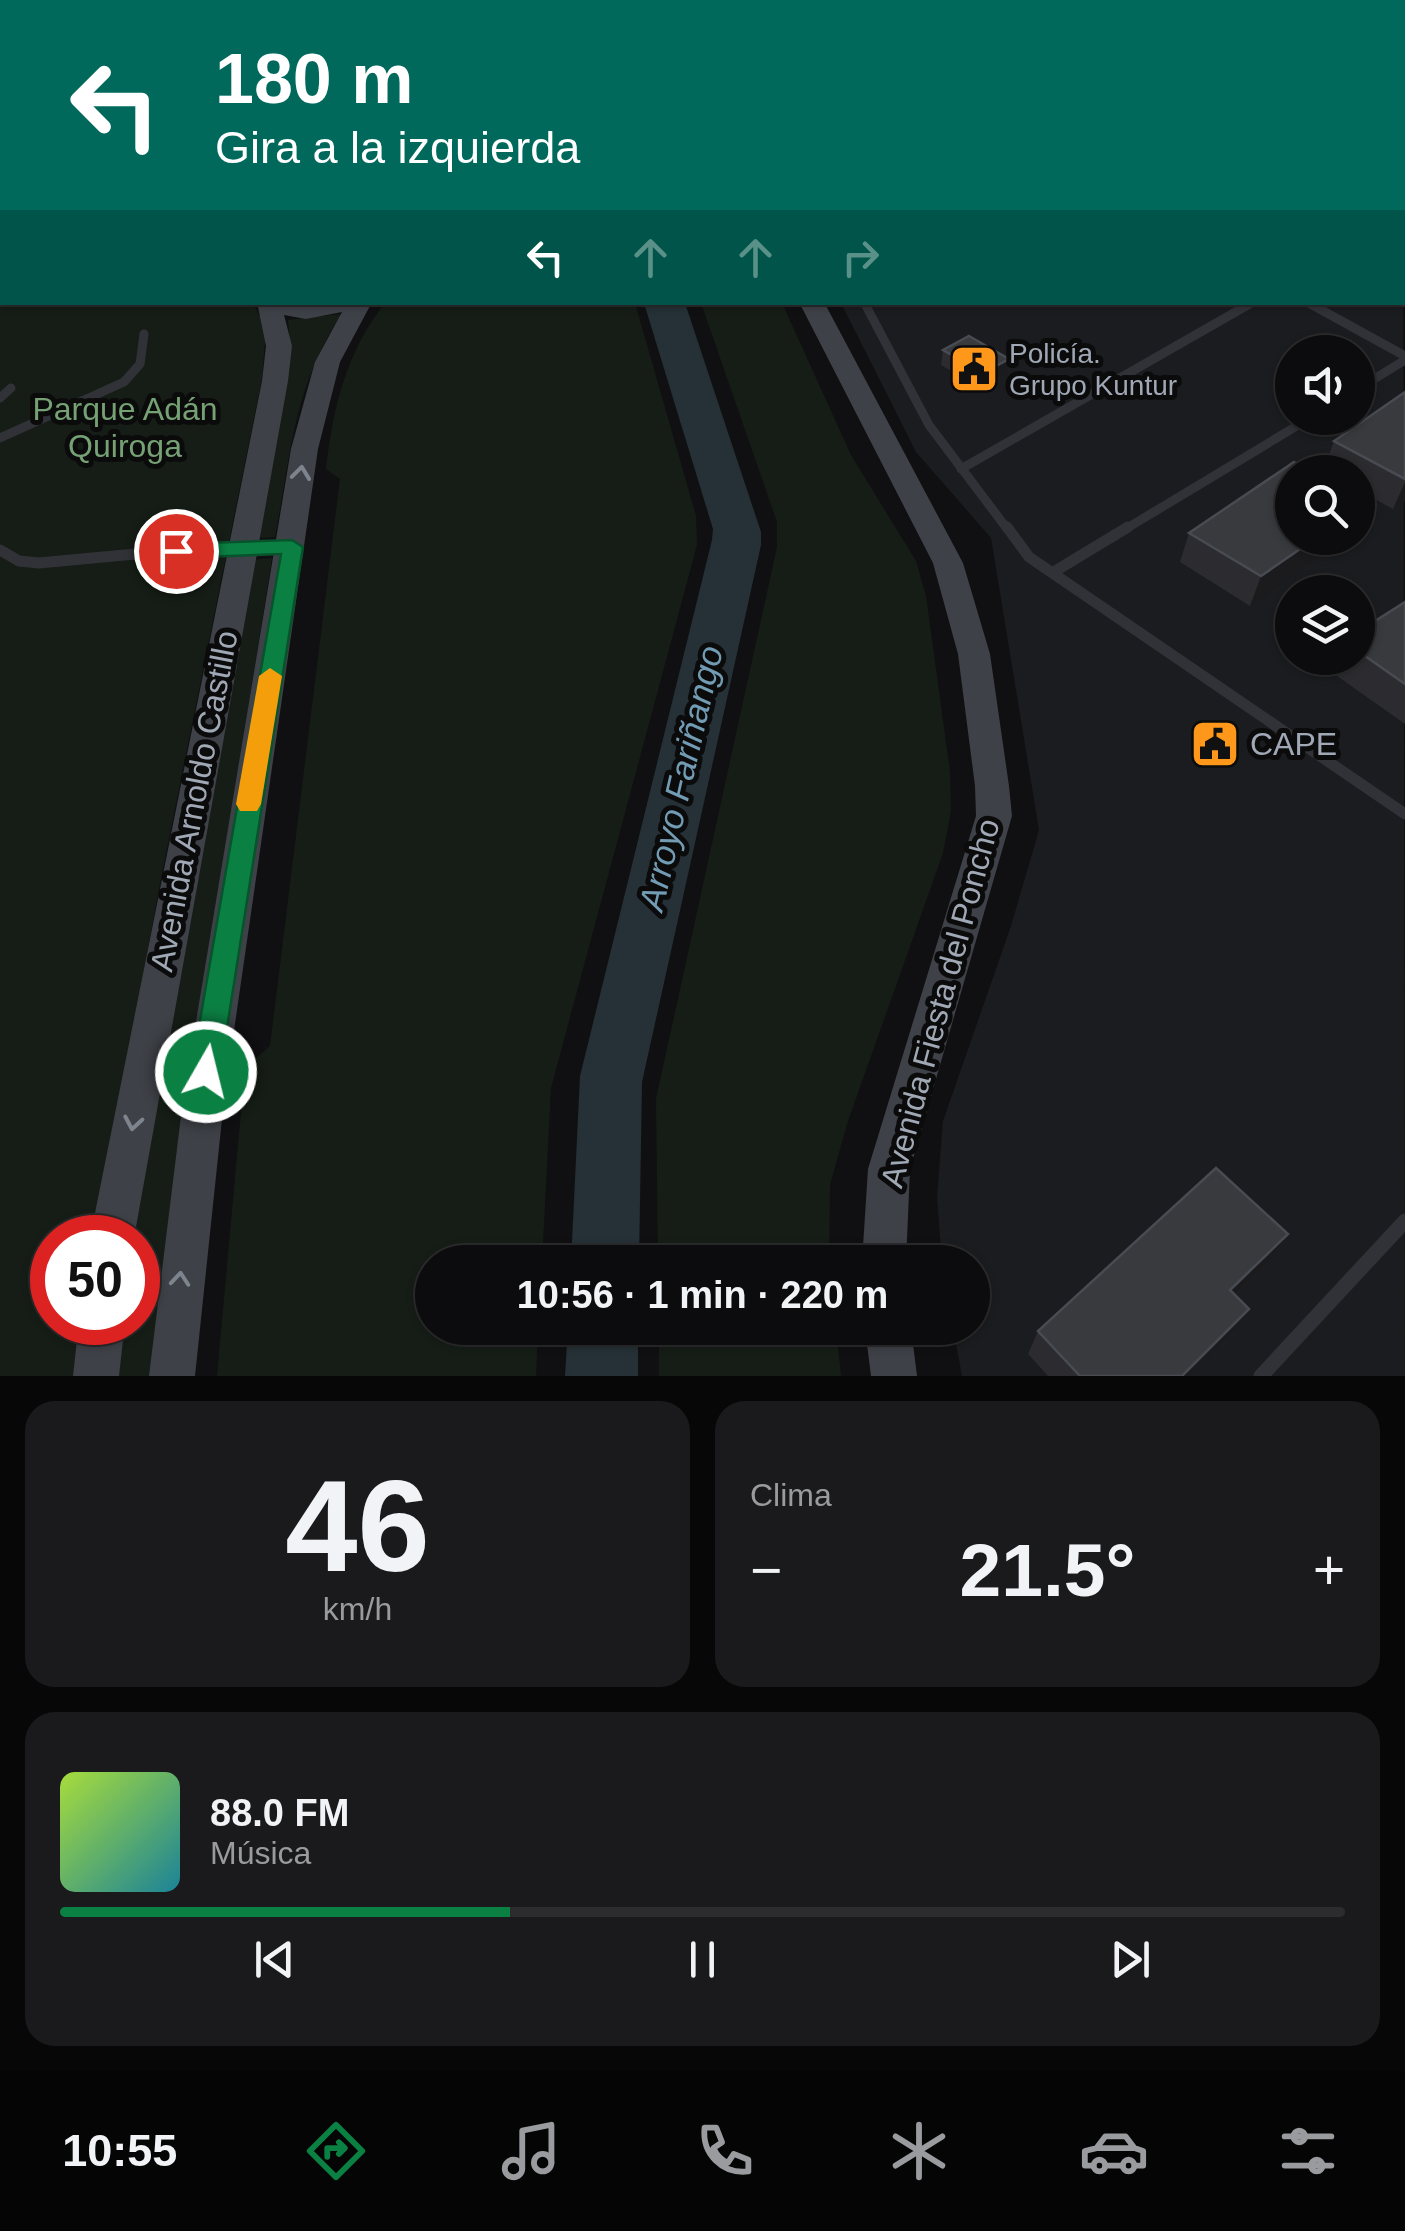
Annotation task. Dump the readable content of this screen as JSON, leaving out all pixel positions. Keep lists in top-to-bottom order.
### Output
{
  "streets": {
    "main road": ["Avenida Arnoldo Castillo", "Avenida Fiesta del Poncho"]
  },
  "water": ["Arroyo Fariñango"],
  "parks": ["Parque Adán Quiroga"],
  "places": {
    "public building": ["Policía. Grupo Kuntur", "CAPE"]
  },
  "page": {
    "turn": ["180 m", "Gira a la izquierda"],
    "limit": "50",
    "trip": "10:56 · 1 min · 220 m",
    "tile": [
      ["46", "km/h"],
      "Clima"
    ],
    "heat": ["−", "21.5°", "+"],
    "song": ["88.0 FM", "Música"],
    "tabs": "10:55"
  }
}
